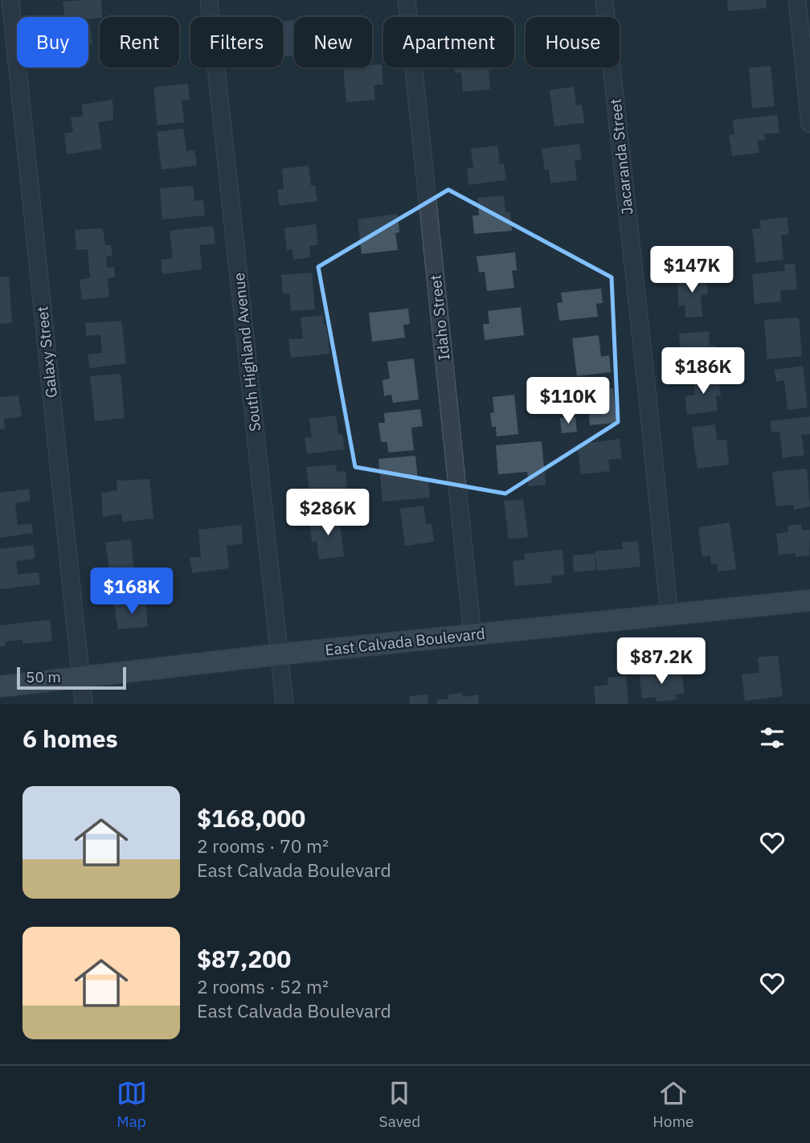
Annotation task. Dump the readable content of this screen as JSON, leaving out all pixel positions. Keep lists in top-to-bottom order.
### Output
{
  "streets": {
    "main road": ["East Calvada Boulevard"],
    "street": [
      "Jacaranda Street",
      "Idaho Street",
      "Galaxy Street",
      "South Highland Avenue"
    ]
  },
  "crossings": [
    ["Jacaranda Street", "East Calvada Boulevard"],
    ["Idaho Street", "East Calvada Boulevard"],
    ["Galaxy Street", "East Calvada Boulevard"],
    ["South Highland Avenue", "East Calvada Boulevard"]
  ],
  "scale_bar": "50 m",
  "page": {
    "chip": [
      "Buy",
      "Rent",
      "Filters",
      "New",
      "Apartment",
      "House"
    ],
    "price": [
      "$147K",
      "$186K",
      "$110K",
      "$286K",
      "$168K",
      "$87.2K"
    ],
    "scale": "50 m",
    "heading": "6 homes",
    "list": [
      {
        "name": "$168,000",
        "note": "2 rooms · 70 m² · East Calvada Boulevard"
      },
      {
        "name": "$87,200",
        "note": "2 rooms · 52 m² · East Calvada Boulevard"
      }
    ],
    "tabs": ["Map", "Saved", "Home"]
  }
}
